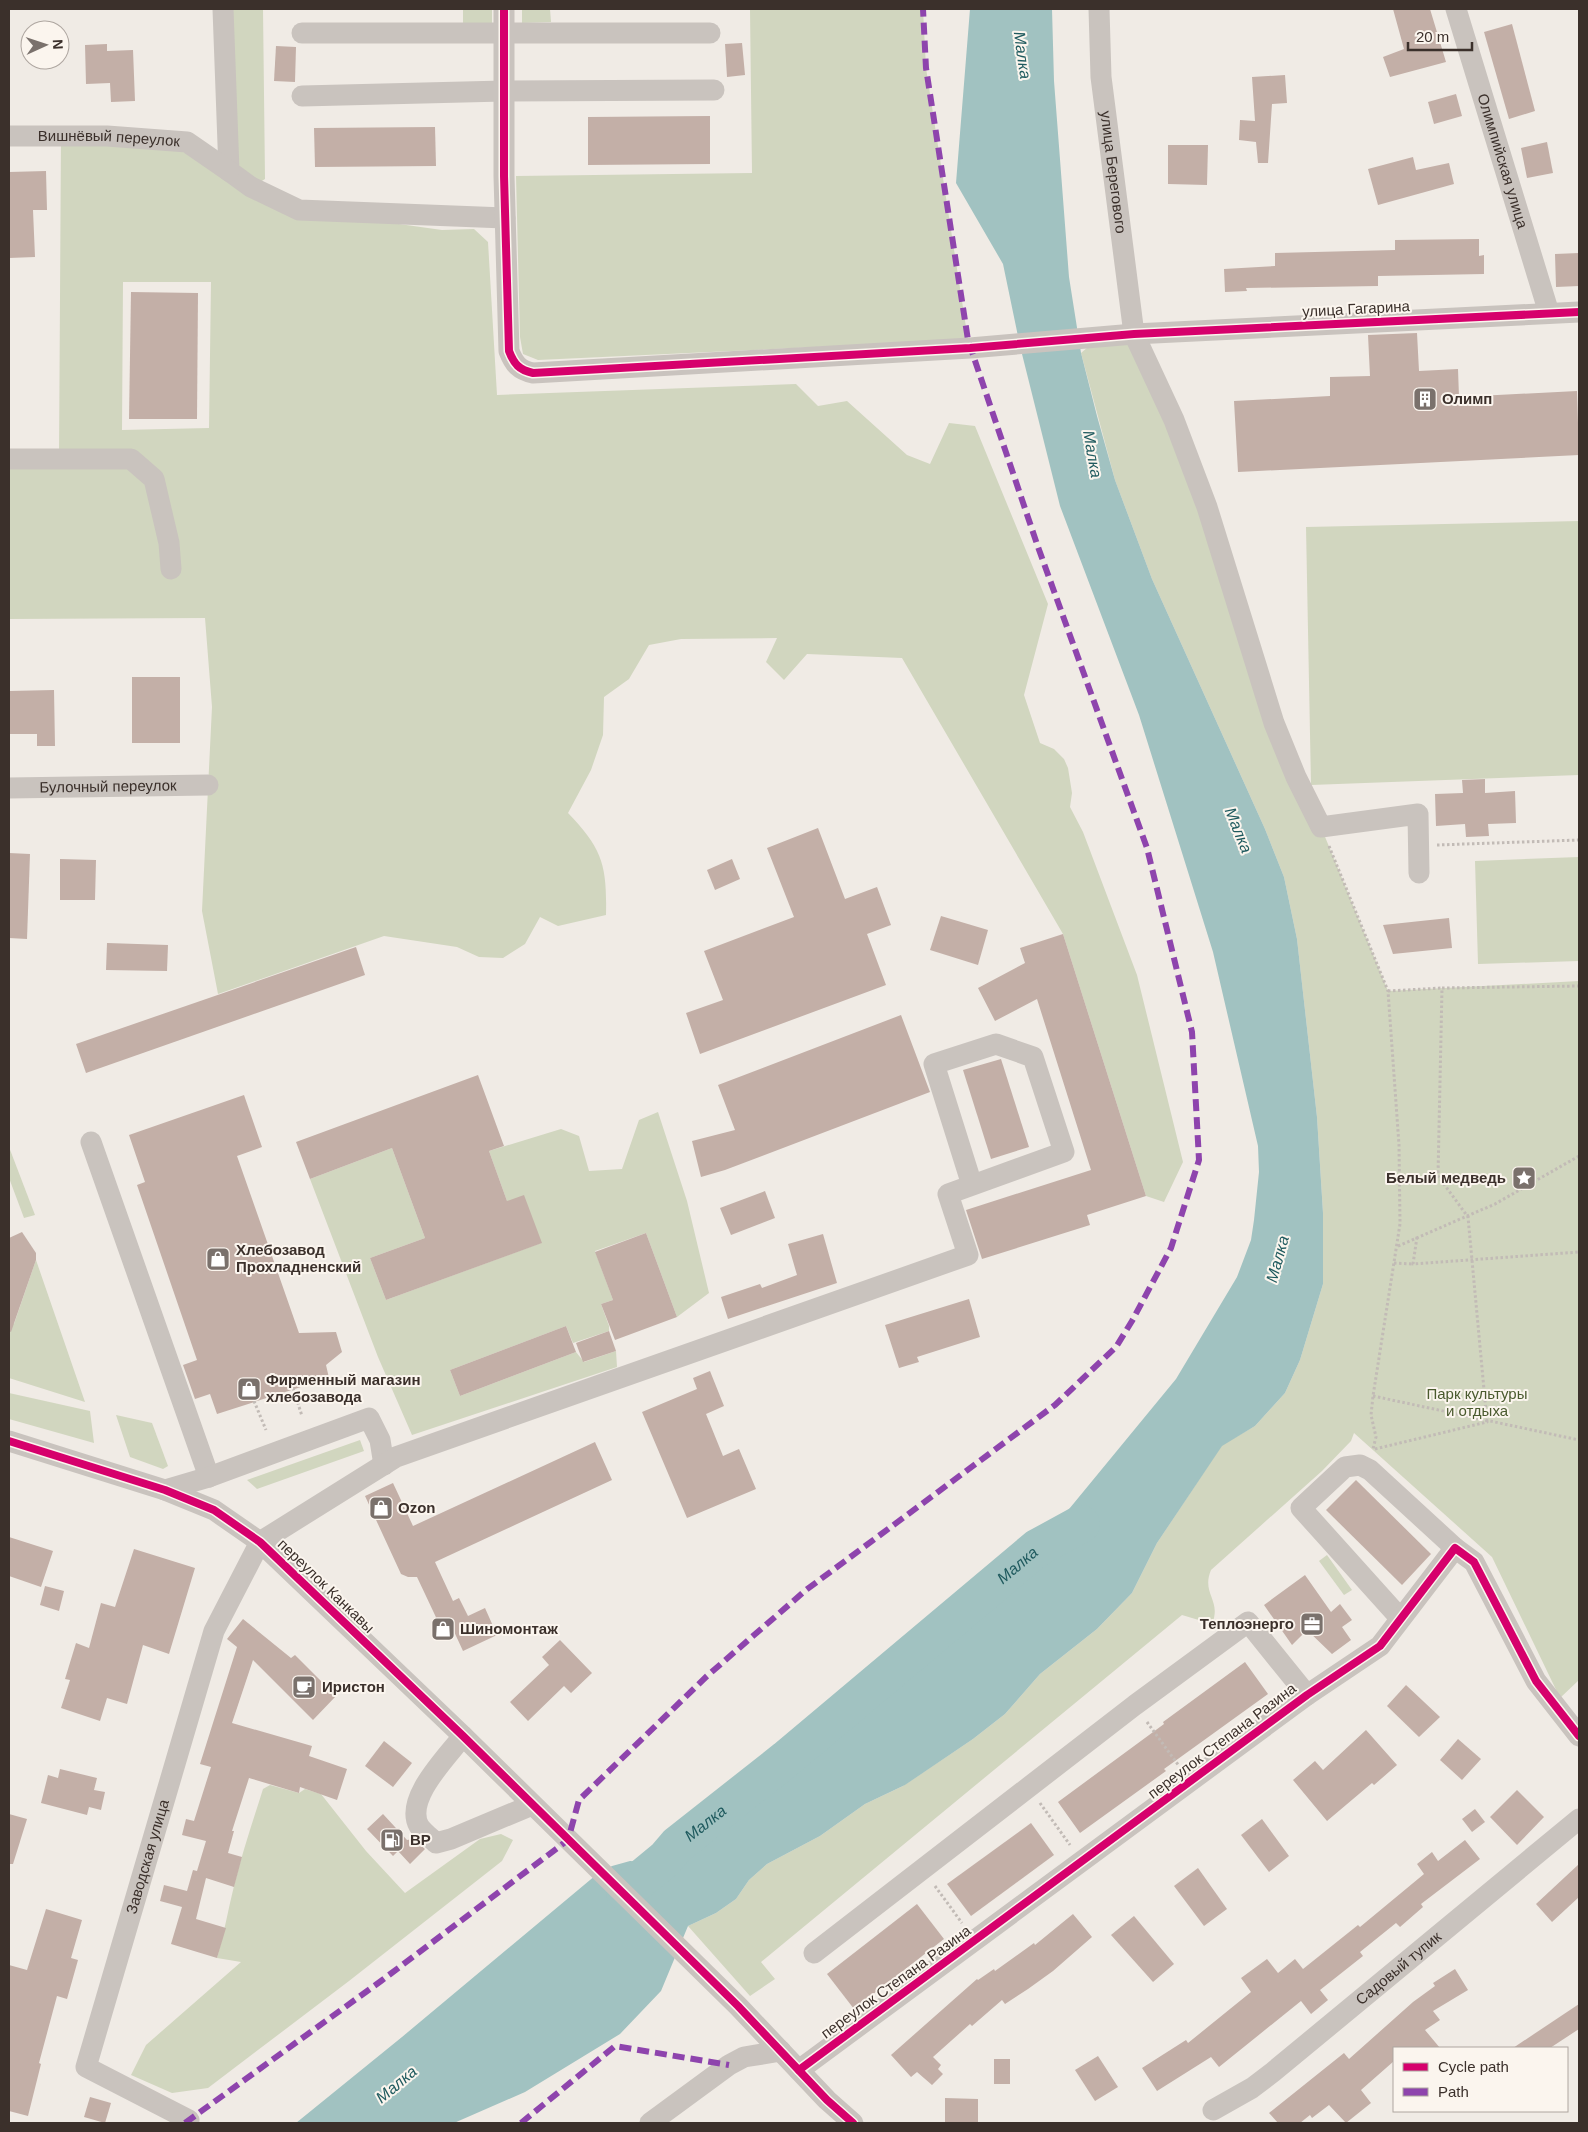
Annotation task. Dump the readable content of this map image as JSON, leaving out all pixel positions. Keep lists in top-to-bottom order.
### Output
{
  "streets": {
    "street": [
      "Вишнёвый переулок",
      "Олимпийская улица",
      "улица Берегового",
      "улица Гагарина",
      "Булочный переулок",
      "переулок Канкавы",
      "переулок Степана Разина",
      "Заводская улица",
      "Садовый тупик"
    ]
  },
  "crossings": [
    ["Вишнёвый переулок", "улица Гагарина"],
    ["Олимпийская улица", "улица Гагарина"],
    ["улица Берегового", "улица Гагарина"],
    ["переулок Канкавы", "переулок Степана Разина"],
    ["переулок Канкавы", "Заводская улица"]
  ],
  "water": ["Малка"],
  "parks": ["Парк культуры и отдыха"],
  "places": {
    "building": ["Олимп"],
    "place": ["Белый медведь"],
    "shop": [
      "Хлебозавод Прохладненский",
      "Фирменный магазин хлебозавода",
      "Ozon",
      "Шиномонтаж"
    ],
    "office": ["Теплоэнерго"],
    "cafe": ["Иристон"],
    "fuel station": ["BP"]
  },
  "legend": ["Cycle path", "Path"],
  "scale_bar": "20 m",
  "north": "right"
}
